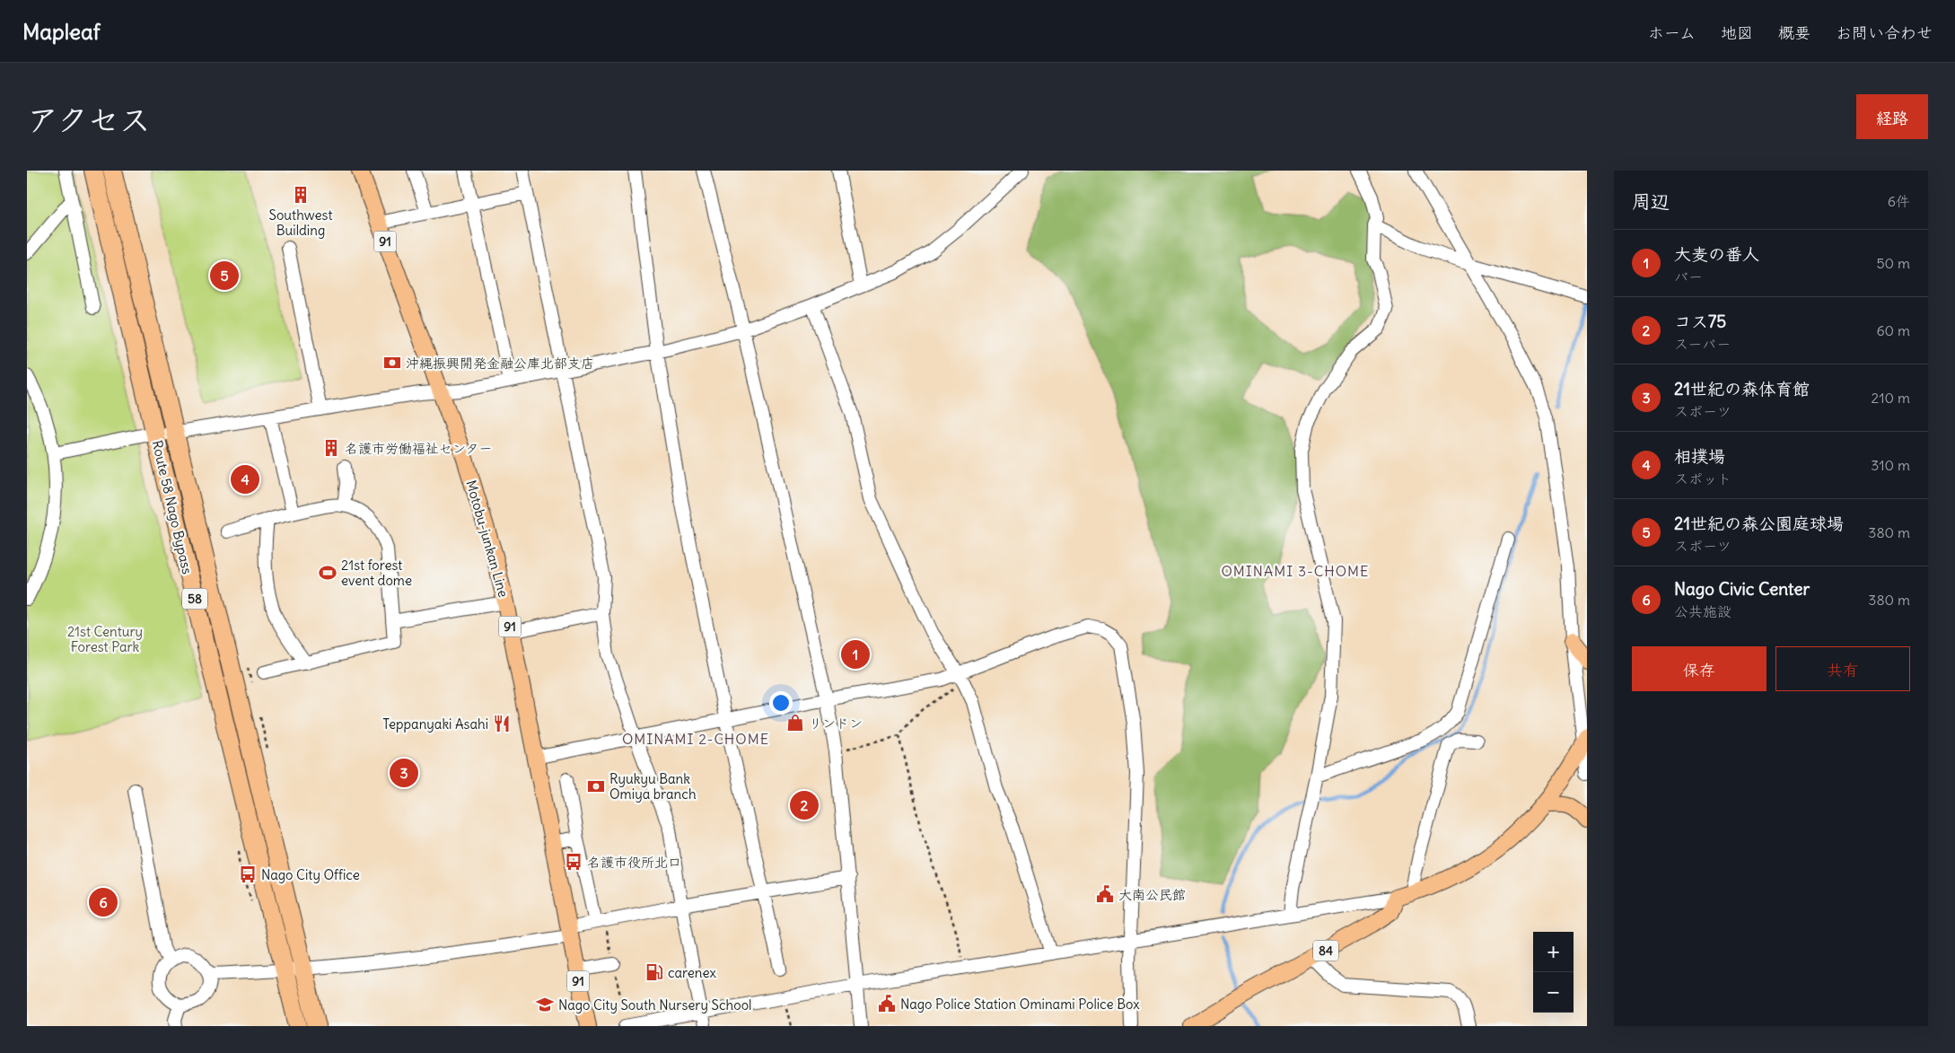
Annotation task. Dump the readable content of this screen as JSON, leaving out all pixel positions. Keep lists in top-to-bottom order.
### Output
{
  "streets": {
    "highway": ["Route 58 Nago Bypass", "58"],
    "main road": ["91", "Motobu-junkan Line", "84"]
  },
  "districts": ["OMINAMI 3-CHOME", "OMINAMI 2-CHOME"],
  "parks": ["21st Century Forest Park"],
  "places": {
    "building": ["Southwest Building", "名護市労働福祉センター"],
    "bank": ["沖縄振興開発金融公庫北部支店", "Ryukyu Bank Omiya branch"],
    "sports": ["21st forest event dome"],
    "shop": ["リンドン"],
    "restaurant": ["Teppanyaki Asahi"],
    "bus stop": ["名護市役所北口", "Nago City Office"],
    "public building": ["大南公民館", "Nago Police Station Ominami Police Box"],
    "fuel station": ["carenex"],
    "school or university": ["Nago City South Nursery School"]
  },
  "page": {
    "header": "Mapleaf",
    "nav": [
      "ホーム",
      "地図",
      "概要",
      "お問い合わせ"
    ],
    "title": "アクセス",
    "buttons": [
      "経路",
      ["保存", "共有"]
    ],
    "heading": ["周辺", "6件"],
    "list": [
      {
        "mark": "1",
        "name": "大麦の番人",
        "note": "バー",
        "value": "50 m"
      },
      {
        "mark": "2",
        "name": "コス75",
        "note": "スーパー",
        "value": "60 m"
      },
      {
        "mark": "3",
        "name": "21世紀の森体育館",
        "note": "スポーツ",
        "value": "210 m"
      },
      {
        "mark": "4",
        "name": "相撲場",
        "note": "スポット",
        "value": "310 m"
      },
      {
        "mark": "5",
        "name": "21世紀の森公園庭球場",
        "note": "スポーツ",
        "value": "380 m"
      },
      {
        "mark": "6",
        "name": "Nago Civic Center",
        "note": "公共施設",
        "value": "380 m"
      }
    ],
    "pins": [
      "5",
      "4",
      "1",
      "3",
      "2",
      "6"
    ],
    "map_buttons": ["+", "−"]
  }
}
